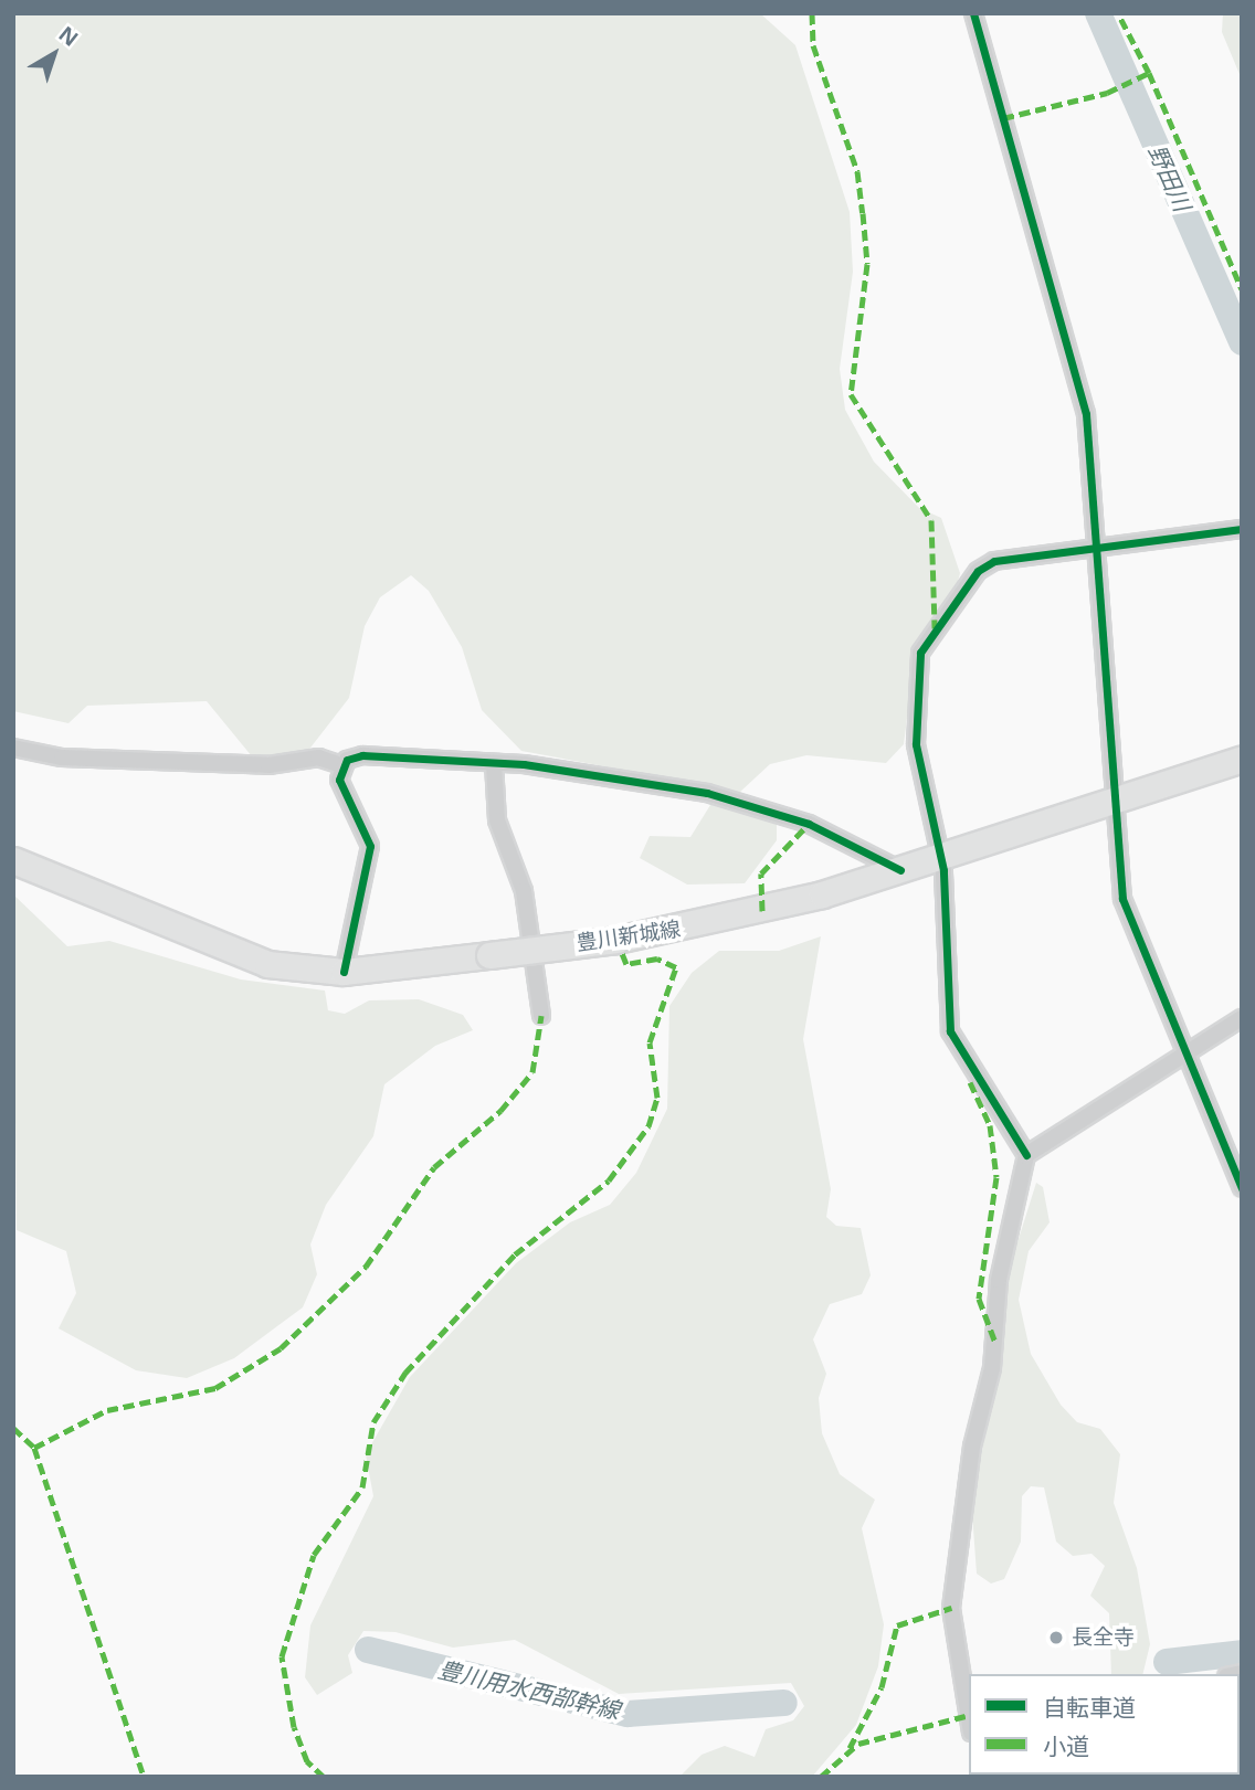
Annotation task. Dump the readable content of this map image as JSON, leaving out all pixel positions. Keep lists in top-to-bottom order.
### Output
{
  "streets": {
    "main road": ["豊川新城線"]
  },
  "water": ["野田川", "豊川用水西部幹線"],
  "places": ["長全寺"],
  "legend": ["自転車道", "小道"],
  "north": "top right"
}
